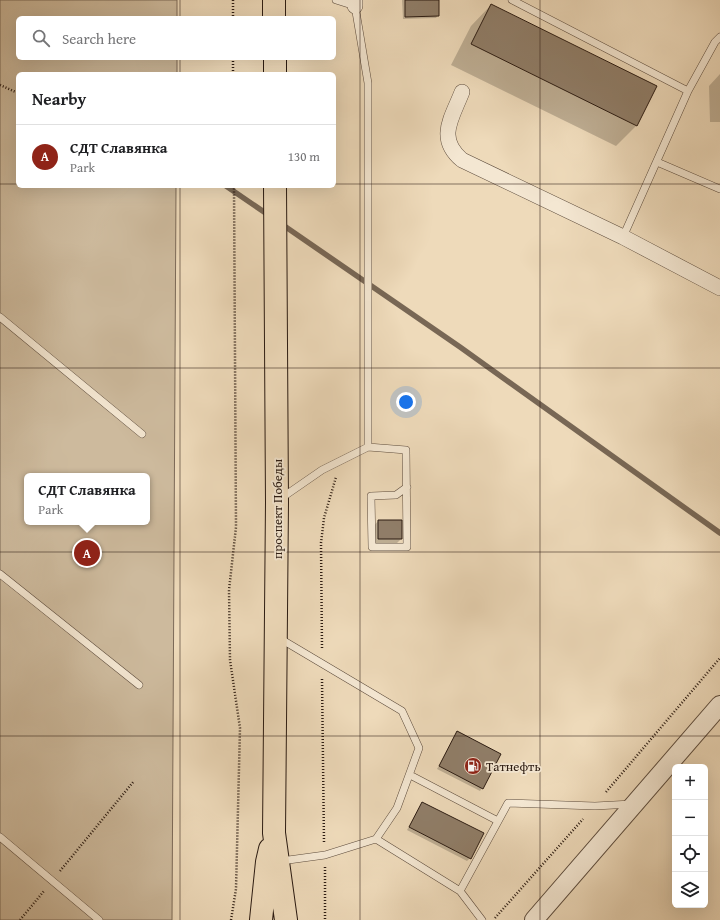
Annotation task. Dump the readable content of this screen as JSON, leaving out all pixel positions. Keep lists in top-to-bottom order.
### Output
{
  "streets": {
    "main road": ["проспект Победы"]
  },
  "places": {
    "fuel station": ["Татнефть"]
  },
  "page": {
    "search": "Search here",
    "heading": "Nearby",
    "list": [
      {
        "mark": "A",
        "name": "СДТ Славянка",
        "note": "Park",
        "value": "130 m"
      }
    ],
    "popup": ["СДТ Славянка", "Park"],
    "pins": "A",
    "map_buttons": ["+", "−"]
  }
}
